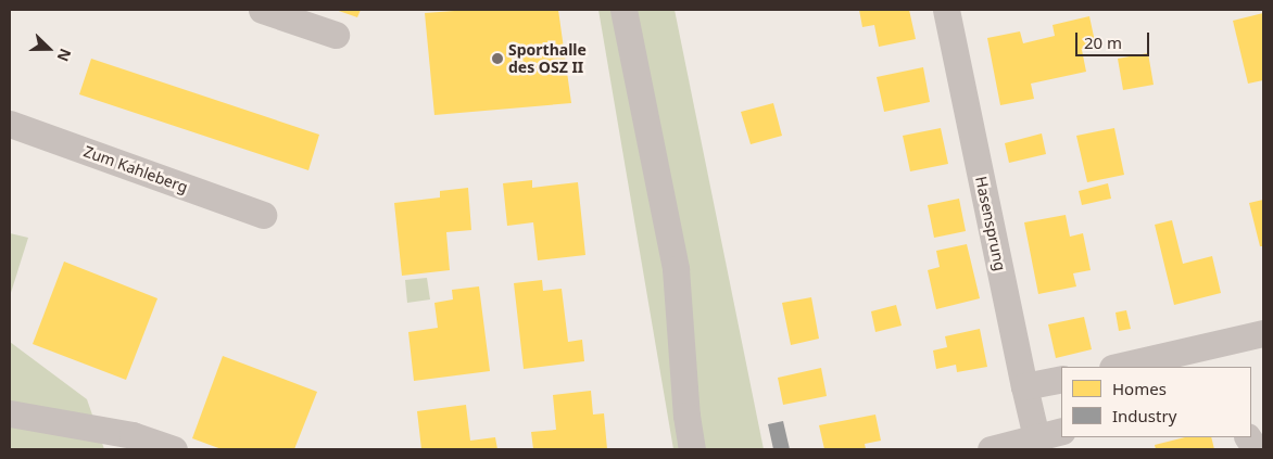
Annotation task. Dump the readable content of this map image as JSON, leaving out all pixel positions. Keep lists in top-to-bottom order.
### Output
{
  "streets": {
    "street": ["Zum Kahleberg", "Hasensprung"]
  },
  "places": ["Sporthalle des OSZ II"],
  "legend": ["Homes", "Industry"],
  "scale_bar": "20 m",
  "north": "right"
}
